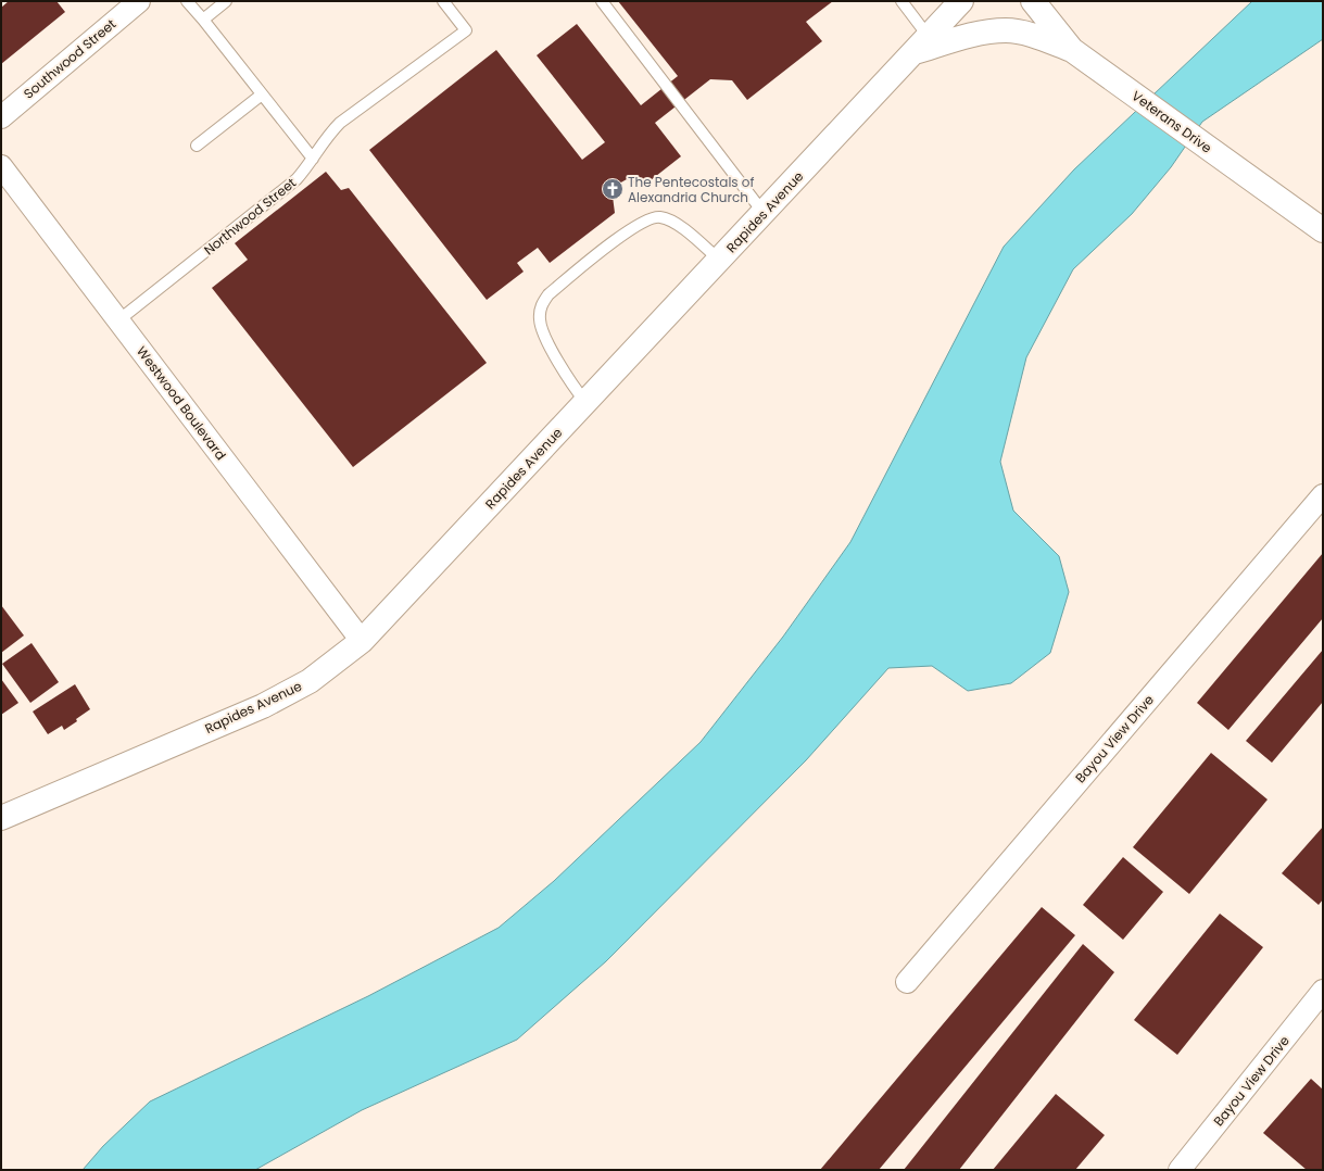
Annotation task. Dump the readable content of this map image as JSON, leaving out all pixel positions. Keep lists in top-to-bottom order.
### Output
{
  "streets": {
    "main road": ["Veterans Drive", "Rapides Avenue"],
    "street": ["Southwood Street", "Westwood Boulevard", "Bayou View Drive"],
    "lane": ["Northwood Street"]
  },
  "crossings": [
    ["Rapides Avenue", "Westwood Boulevard"],
    ["Northwood Street", "Westwood Boulevard"]
  ],
  "places": {
    "church": ["The Pentecostals of Alexandria Church"]
  }
}
